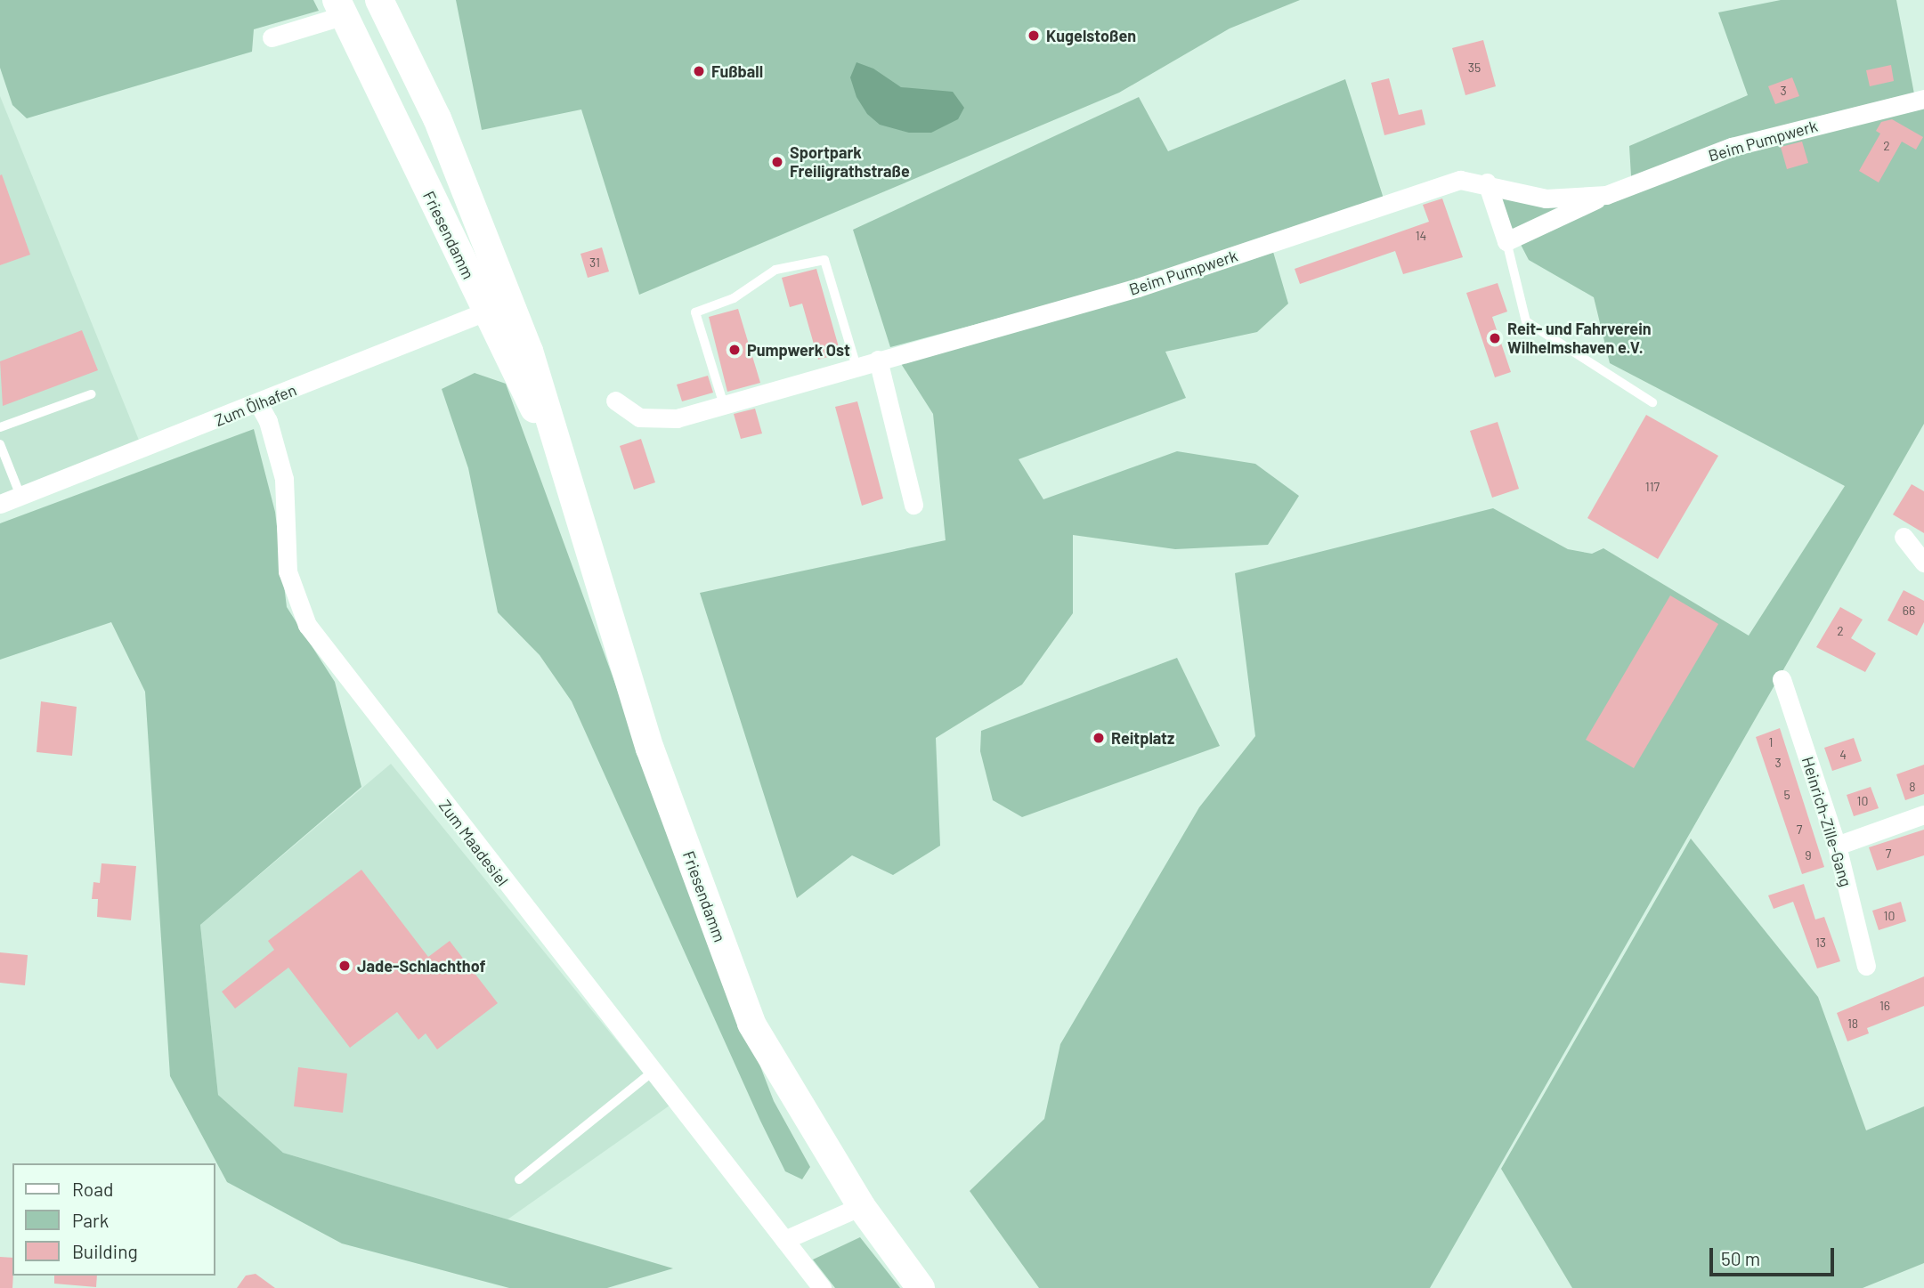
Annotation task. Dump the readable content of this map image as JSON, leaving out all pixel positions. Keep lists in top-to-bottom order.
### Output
{
  "streets": {
    "main road": ["Friesendamm"],
    "street": [
      "Beim Pumpwerk",
      "Zum Ölhafen",
      "Heinrich-Zille-Gang",
      "Zum Maadesiel"
    ]
  },
  "crossings": [
    ["Friesendamm", "Zum Ölhafen"],
    ["Zum Ölhafen", "Zum Maadesiel"]
  ],
  "places": [
    "Kugelstoßen",
    "Fußball",
    "Sportpark Freiligrathstraße",
    "Reit- und Fahrverein Wilhelmshaven e.V.",
    "Pumpwerk Ost",
    "Reitplatz",
    "Jade-Schlachthof"
  ],
  "house_numbers": [
    "35",
    "3",
    "2",
    "14",
    "31",
    "117",
    "66",
    "2",
    "1",
    "4",
    "3",
    "8",
    "5",
    "10",
    "7",
    "7",
    "9",
    "10",
    "13",
    "16",
    "18"
  ],
  "legend": ["Road", "Park", "Building"],
  "scale_bar": "50 m"
}
